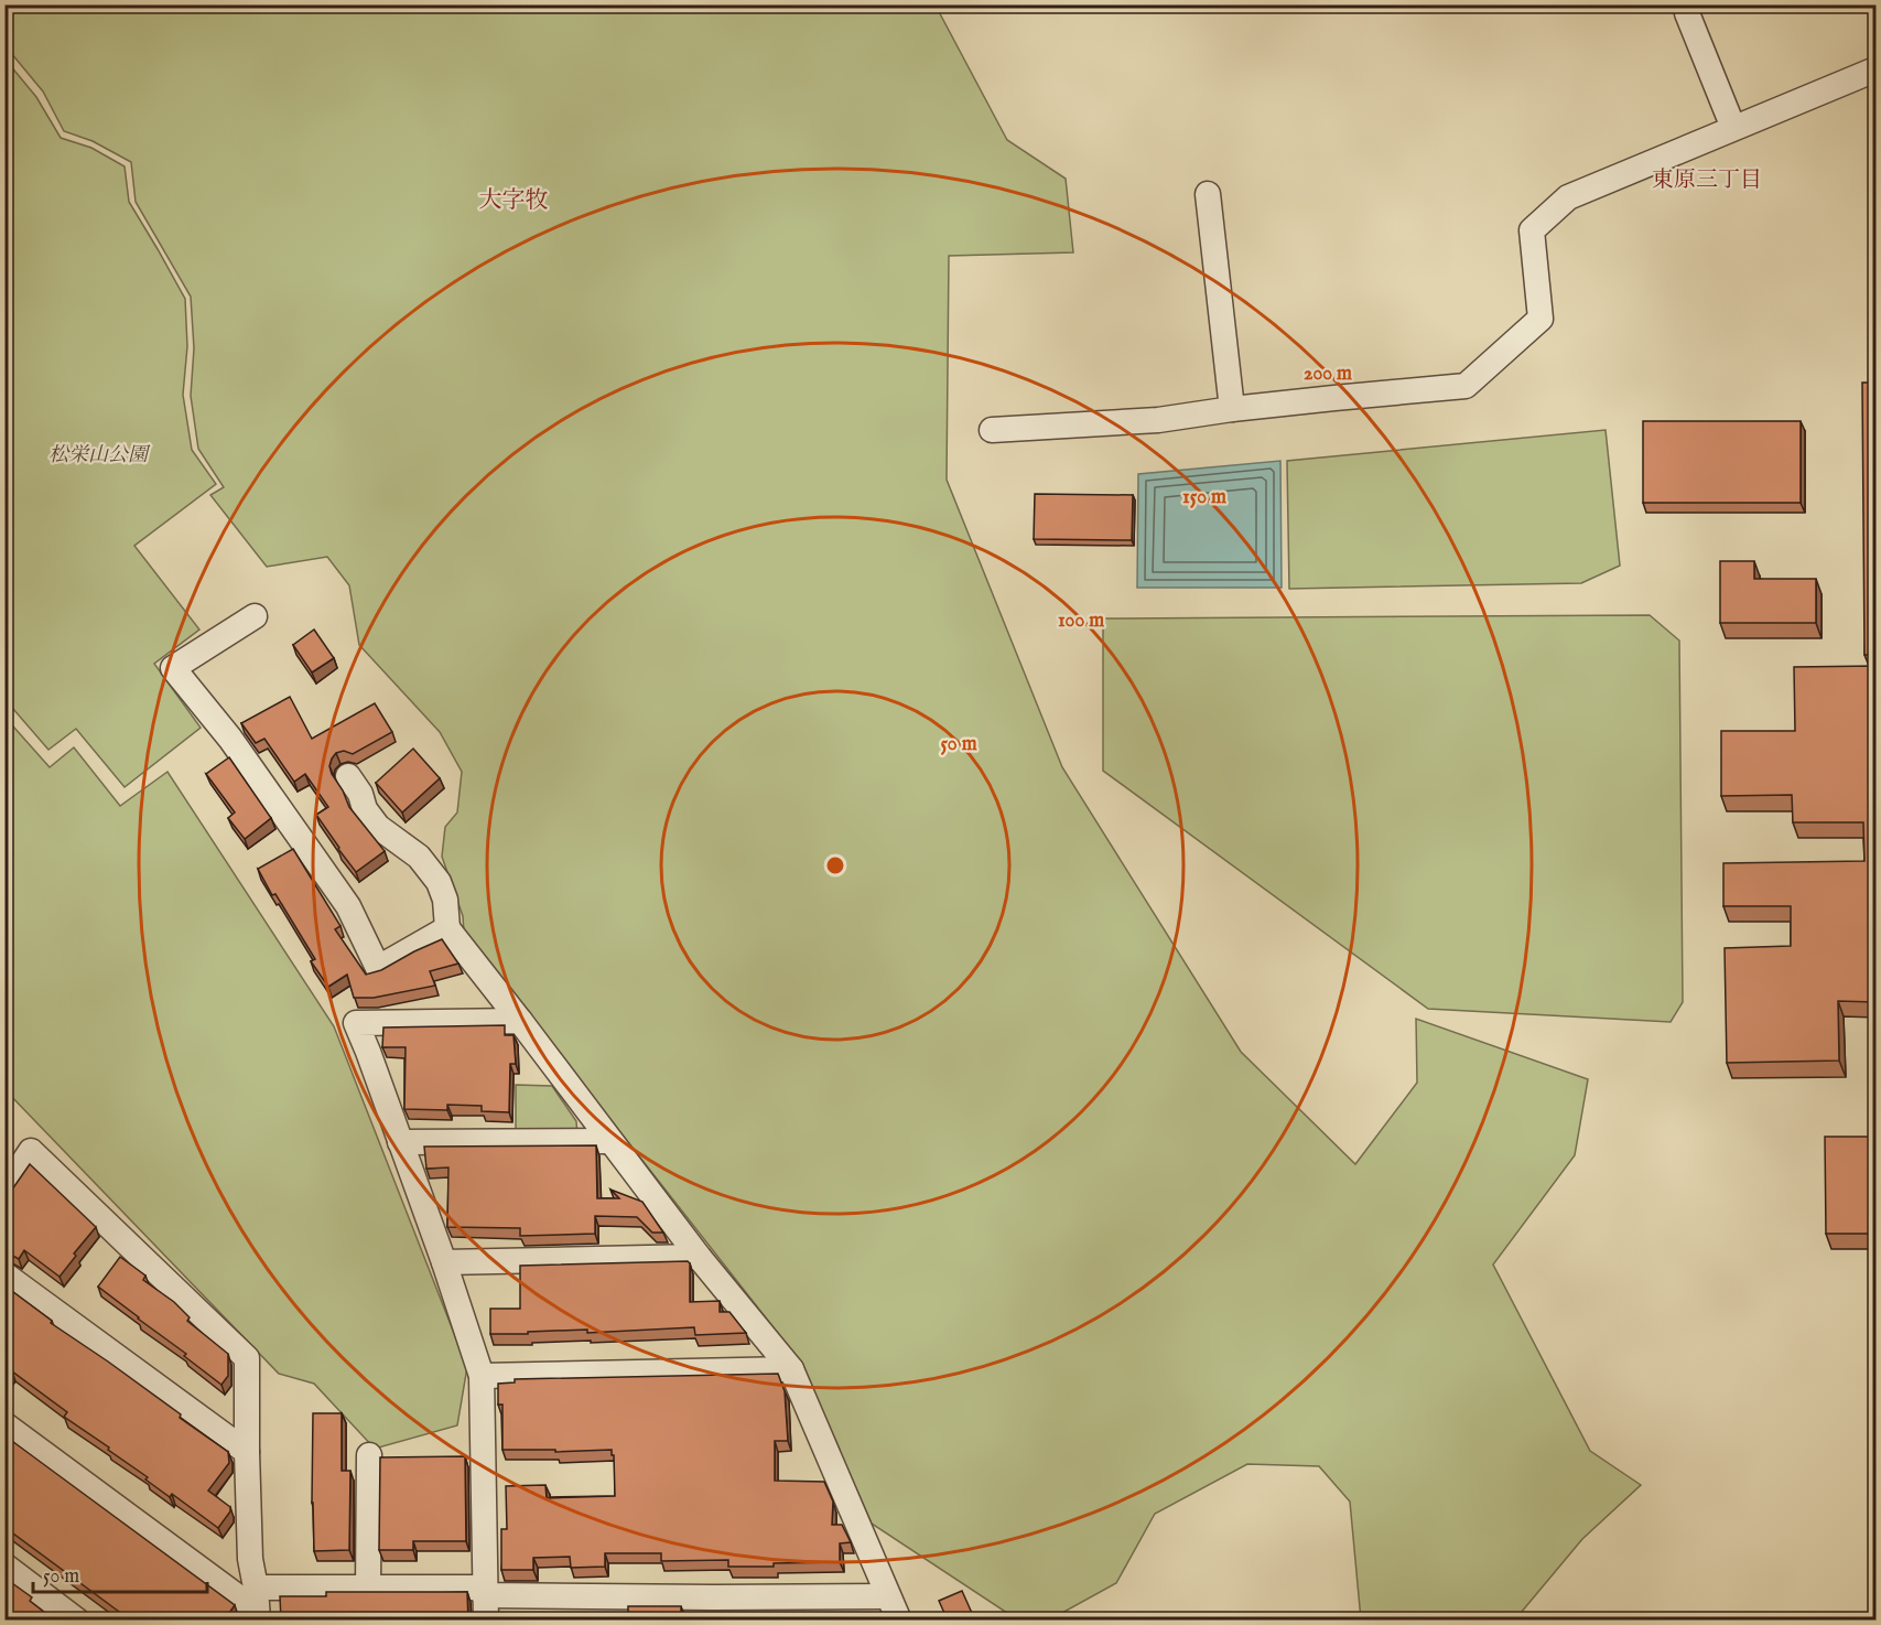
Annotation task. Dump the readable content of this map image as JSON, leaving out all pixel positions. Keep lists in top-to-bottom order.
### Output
{
  "districts": ["東原三丁目", "大字牧"],
  "parks": ["松栄山公園"],
  "scale_bar": "50 m",
  "rings": [
    "200 m",
    "150 m",
    "100 m",
    "50 m"
  ]
}
